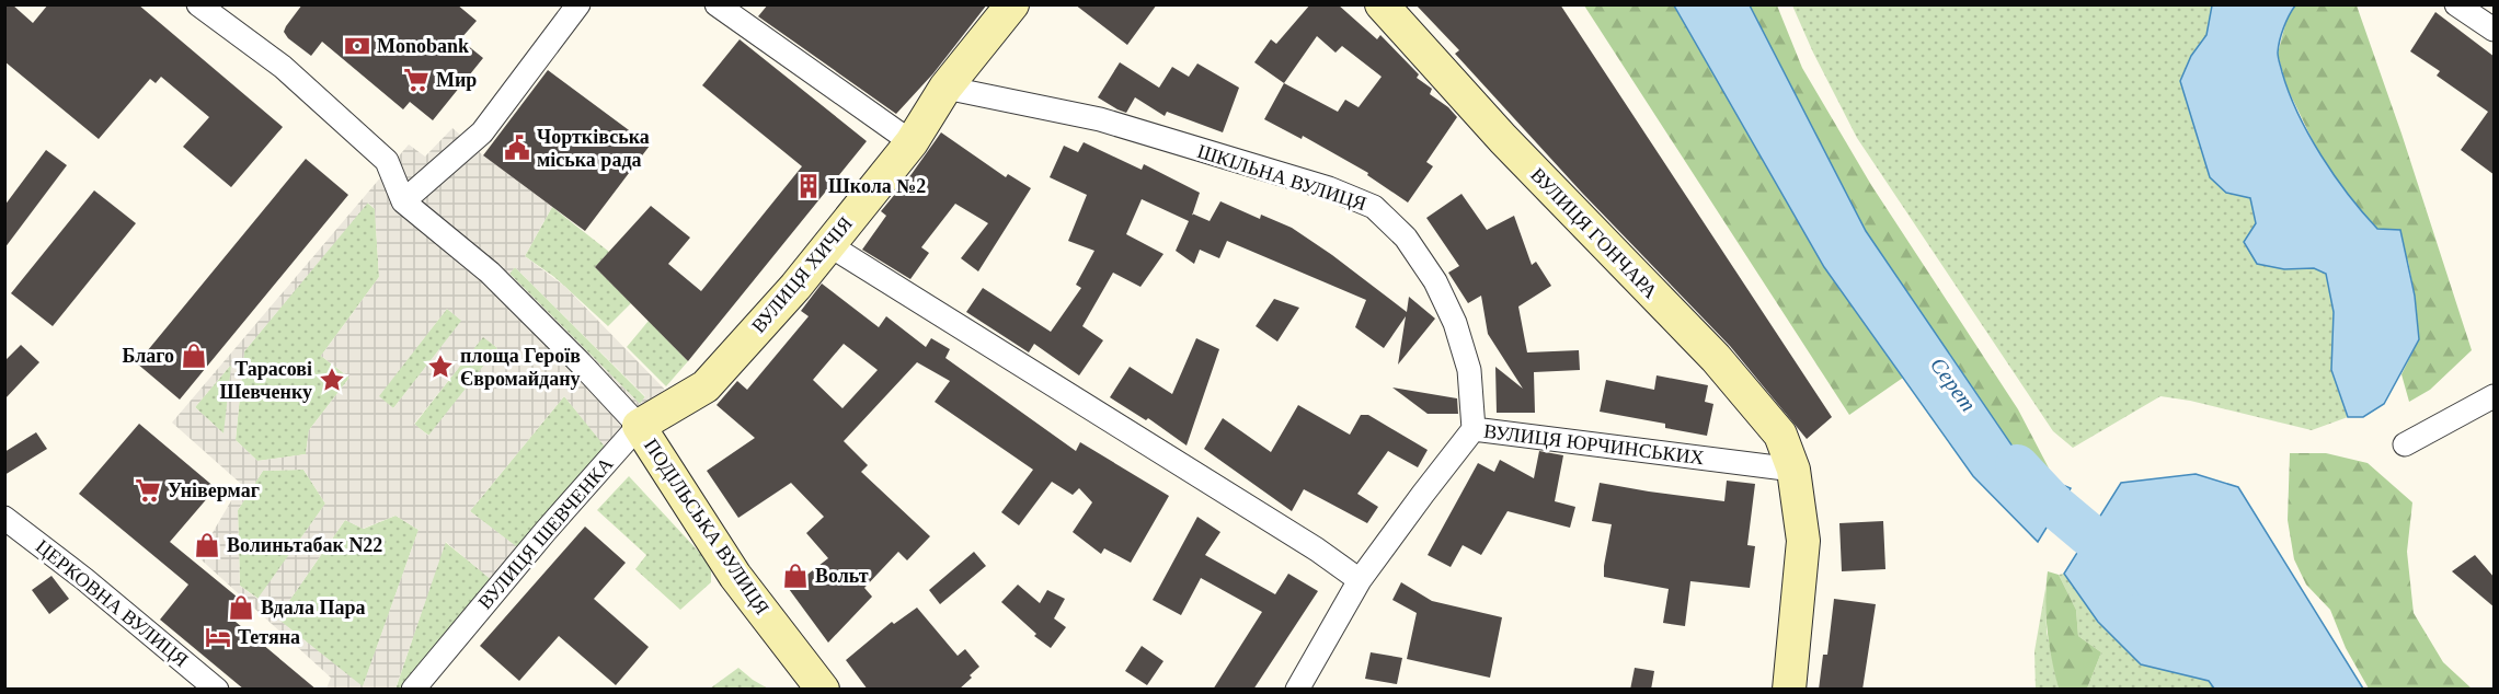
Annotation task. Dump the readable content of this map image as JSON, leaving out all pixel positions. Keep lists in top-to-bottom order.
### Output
{
  "streets": {
    "street": [
      "ШКІЛЬНА ВУЛИЦЯ",
      "ВУЛИЦЯ ГОНЧАРА",
      "ВУЛИЦЯ ХИЧІЯ",
      "ВУЛИЦЯ ЮРЧИНСЬКИХ",
      "ПОДІЛЬСЬКА ВУЛИЦЯ",
      "ВУЛИЦЯ ШЕВЧЕНКА",
      "ЦЕРКОВНА ВУЛИЦЯ"
    ]
  },
  "crossings": [
    ["ШКІЛЬНА ВУЛИЦЯ", "ВУЛИЦЯ ХИЧІЯ"],
    ["ШКІЛЬНА ВУЛИЦЯ", "ВУЛИЦЯ ЮРЧИНСЬКИХ"],
    ["ВУЛИЦЯ ГОНЧАРА", "ВУЛИЦЯ ЮРЧИНСЬКИХ"],
    ["ВУЛИЦЯ ХИЧІЯ", "ПОДІЛЬСЬКА ВУЛИЦЯ"],
    ["ВУЛИЦЯ ХИЧІЯ", "ВУЛИЦЯ ШЕВЧЕНКА"],
    ["ПОДІЛЬСЬКА ВУЛИЦЯ", "ВУЛИЦЯ ШЕВЧЕНКА"]
  ],
  "water": ["Серет"],
  "places": {
    "bank": ["Monobank"],
    "supermarket": ["Мир", "Універмаг"],
    "public building": ["Чортківська міська рада"],
    "building": ["Школа №2"],
    "shop": [
      "Благо",
      "Волиньтабак N22",
      "Вольт",
      "Вдала Пара"
    ],
    "place": ["площа Героїв Євромайдану", "Тарасові Шевченку"],
    "hotel": ["Тетяна"]
  }
}
